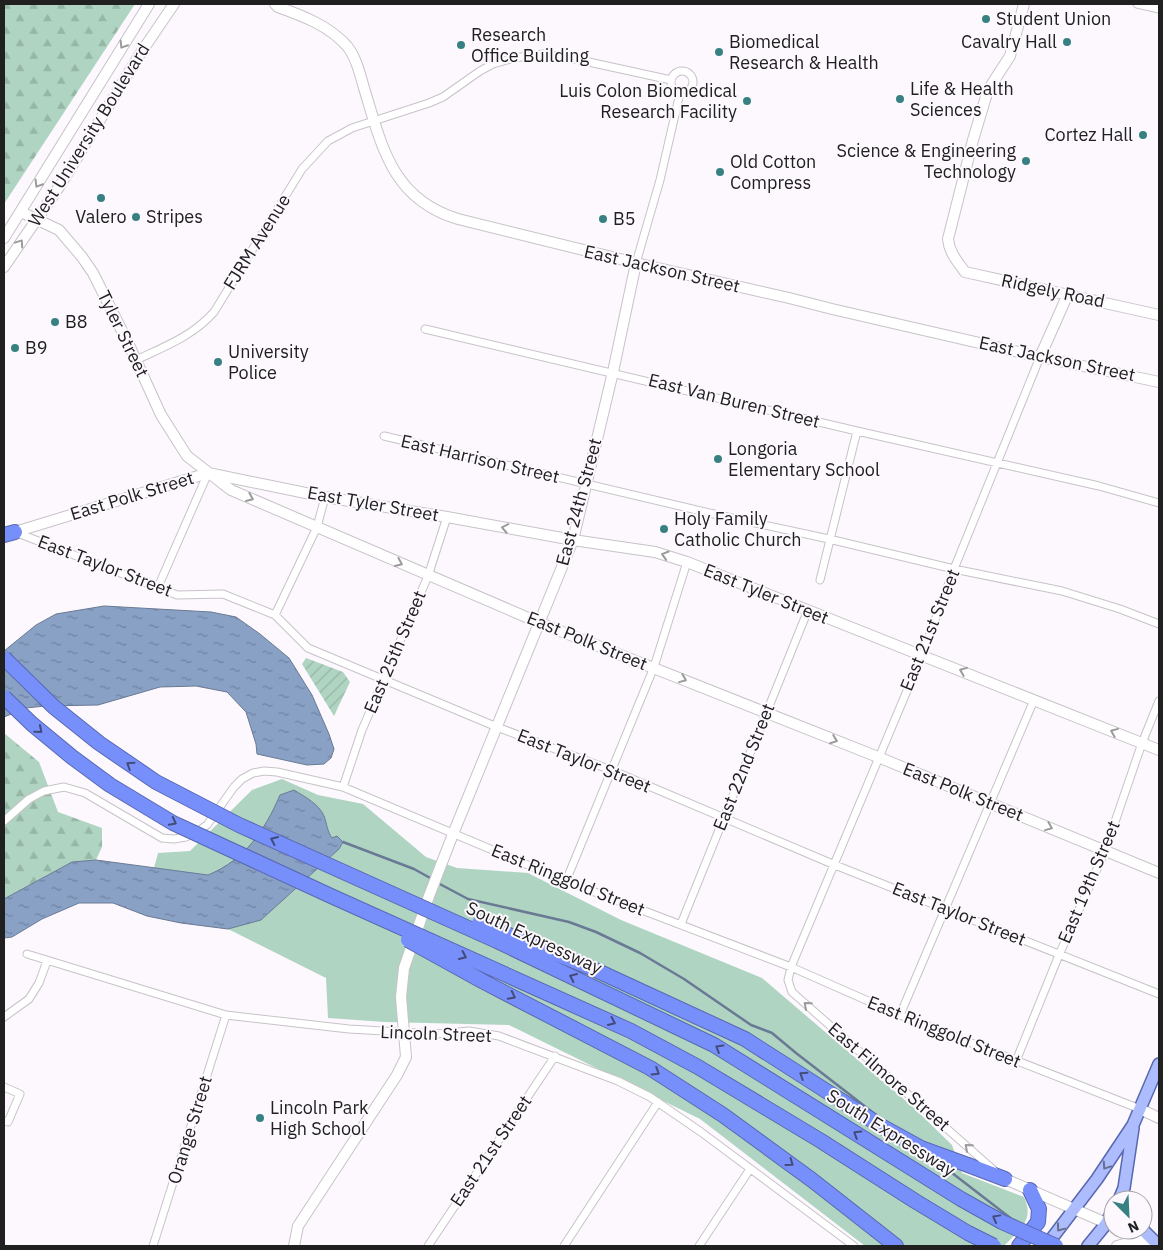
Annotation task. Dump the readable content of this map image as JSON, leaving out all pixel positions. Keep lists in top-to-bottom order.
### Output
{
  "streets": {
    "highway": ["South Expressway"],
    "street": [
      "West University Boulevard",
      "FJRM Avenue",
      "East Jackson Street",
      "Ridgely Road",
      "Tyler Street",
      "East Van Buren Street",
      "East Harrison Street",
      "East Polk Street",
      "East 24th Street",
      "East Tyler Street",
      "East Taylor Street",
      "East 21st Street",
      "East 25th Street",
      "East 22nd Street",
      "East Ringgold Street",
      "East 19th Street",
      "Lincoln Street",
      "East Filmore Street",
      "Orange Street"
    ]
  },
  "crossings": [
    ["West University Boulevard", "Tyler Street"],
    ["FJRM Avenue", "East Jackson Street"],
    ["FJRM Avenue", "Tyler Street"],
    ["FJRM Avenue", "East 24th Street"],
    ["East Jackson Street", "East 24th Street"],
    ["East Jackson Street", "East 21st Street"],
    ["Ridgely Road", "East 21st Street"],
    ["Tyler Street", "East Polk Street"],
    ["Tyler Street", "East Tyler Street"],
    ["East Van Buren Street", "East 24th Street"],
    ["East Van Buren Street", "East 21st Street"],
    ["East Harrison Street", "East 24th Street"],
    ["East Harrison Street", "East 21st Street"],
    ["East Polk Street", "East 24th Street"],
    ["East Polk Street", "East Tyler Street"],
    ["East Polk Street", "East Taylor Street"],
    ["East Polk Street", "East 21st Street"],
    ["East Polk Street", "East 25th Street"],
    ["East Polk Street", "East 22nd Street"],
    ["East Polk Street", "East 19th Street"],
    ["East 24th Street", "East Tyler Street"],
    ["East 24th Street", "East Taylor Street"],
    ["East 24th Street", "East Ringgold Street"],
    ["East 24th Street", "Lincoln Street"],
    ["East Tyler Street", "East 21st Street"],
    ["East Tyler Street", "East 25th Street"],
    ["East Tyler Street", "East 22nd Street"],
    ["East Tyler Street", "East 19th Street"],
    ["East Taylor Street", "East 21st Street"],
    ["East Taylor Street", "East 25th Street"],
    ["East Taylor Street", "East 22nd Street"],
    ["East Taylor Street", "East 19th Street"],
    ["East 21st Street", "East Ringgold Street"],
    ["East 21st Street", "Lincoln Street"],
    ["East 21st Street", "East Filmore Street"],
    ["East 25th Street", "East Ringgold Street"],
    ["East 22nd Street", "East Ringgold Street"],
    ["East Ringgold Street", "East 19th Street"],
    ["East Ringgold Street", "East Filmore Street"],
    ["Lincoln Street", "Orange Street"]
  ],
  "one_way": ["East Polk Street", "East Tyler Street", "East Filmore Street"],
  "places": [
    "Student Union",
    "Cavalry Hall",
    "Research Office Building",
    "Biomedical Research & Health",
    "Life & Health Sciences",
    "Luis Colon Biomedical Research Facility",
    "Cortez Hall",
    "Science & Engineering Technology",
    "Old Cotton Compress",
    "Valero",
    "Stripes",
    "B5",
    "B8",
    "B9",
    "University Police",
    "Longoria Elementary School",
    "Holy Family Catholic Church",
    "Lincoln Park High School"
  ],
  "north": "bottom right"
}
